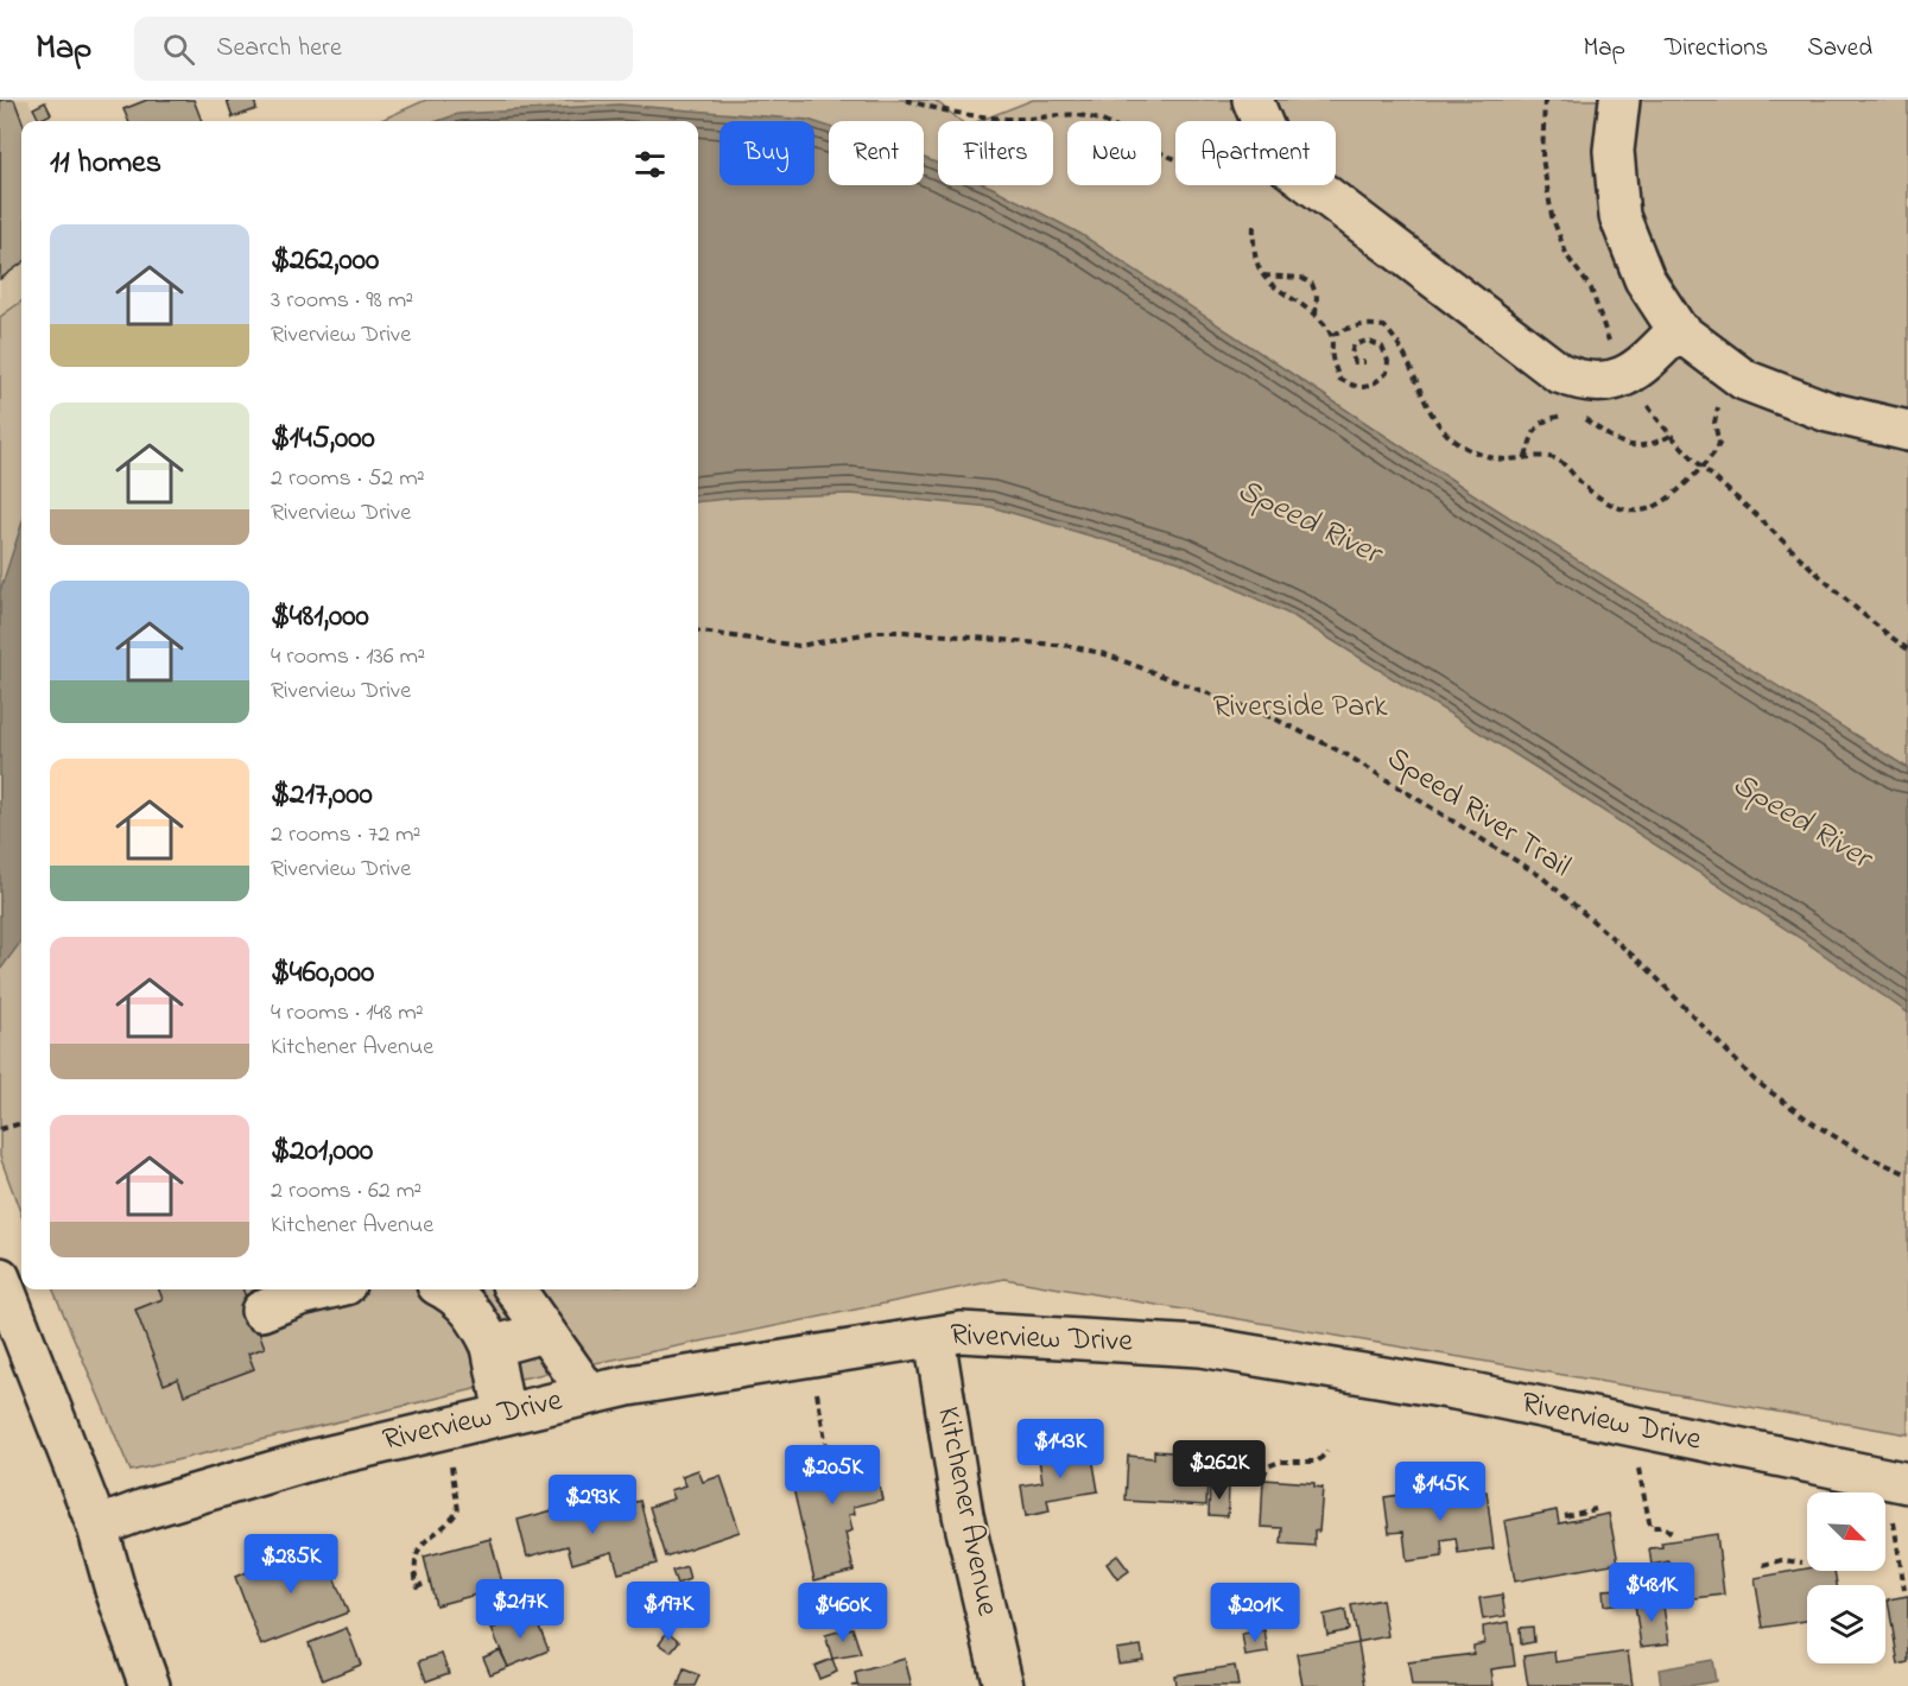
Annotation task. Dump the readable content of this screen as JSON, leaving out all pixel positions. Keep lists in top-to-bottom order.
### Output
{
  "streets": {
    "street": ["Riverview Drive", "Kitchener Avenue"],
    "path": ["Speed River Trail"]
  },
  "crossings": [
    ["Riverview Drive", "Kitchener Avenue"]
  ],
  "water": ["Speed River"],
  "parks": ["Riverside Park"],
  "north": "bottom right",
  "page": {
    "header": "Map",
    "search": "Search here",
    "nav": ["Map", "Directions", "Saved"],
    "chip": [
      "Buy",
      "Rent",
      "Filters",
      "New",
      "Apartment"
    ],
    "heading": "11 homes",
    "list": [
      {
        "name": "$262,000",
        "note": "3 rooms · 98 m² · Riverview Drive"
      },
      {
        "name": "$145,000",
        "note": "2 rooms · 52 m² · Riverview Drive"
      },
      {
        "name": "$481,000",
        "note": "4 rooms · 136 m² · Riverview Drive"
      },
      {
        "name": "$217,000",
        "note": "2 rooms · 72 m² · Riverview Drive"
      },
      {
        "name": "$460,000",
        "note": "4 rooms · 148 m² · Kitchener Avenue"
      },
      {
        "name": "$201,000",
        "note": "2 rooms · 62 m² · Kitchener Avenue"
      }
    ],
    "price": [
      "$143K",
      "$262K",
      "$205K",
      "$145K",
      "$293K",
      "$285K",
      "$481K",
      "$217K",
      "$197K",
      "$460K",
      "$201K"
    ]
  }
}
